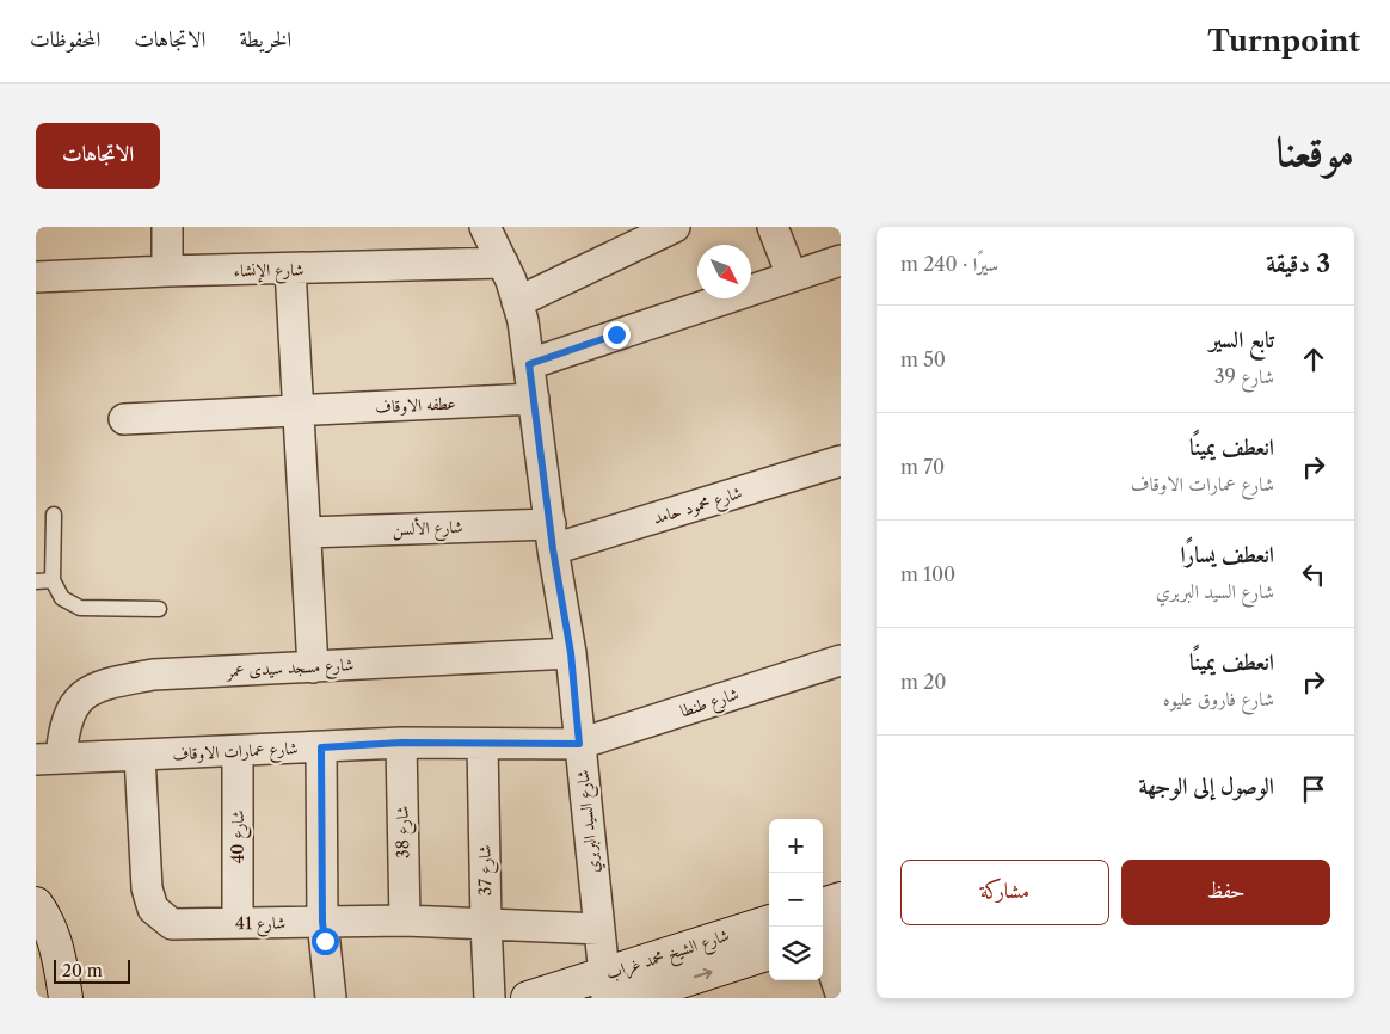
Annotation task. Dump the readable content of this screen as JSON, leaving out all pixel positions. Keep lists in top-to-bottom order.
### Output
{
  "streets": {
    "main road": ["شارع الشيخ محمد غراب"],
    "street": [
      "شارع الإنشاء",
      "عطفه الاوقاف",
      "شارع محمود حامد",
      "شارع الألسن",
      "شارع مسجد سيدى عمر",
      "شارع طنطا",
      "شارع عمارات الاوقاف",
      "شارع السيد البربري",
      "شارع 38",
      "شارع 40",
      "شارع 37",
      "شارع 41"
    ]
  },
  "crossings": [
    ["شارع الإنشاء", "شارع السيد البربري"],
    ["عطفه الاوقاف", "شارع السيد البربري"],
    ["شارع محمود حامد", "شارع الألسن"],
    ["شارع محمود حامد", "شارع السيد البربري"],
    ["شارع الألسن", "شارع السيد البربري"],
    ["شارع مسجد سيدى عمر", "شارع عمارات الاوقاف"],
    ["شارع مسجد سيدى عمر", "شارع السيد البربري"],
    ["شارع طنطا", "شارع عمارات الاوقاف"],
    ["شارع طنطا", "شارع السيد البربري"],
    ["شارع عمارات الاوقاف", "شارع السيد البربري"],
    ["شارع عمارات الاوقاف", "شارع 38"],
    ["شارع عمارات الاوقاف", "شارع 40"],
    ["شارع عمارات الاوقاف", "شارع 37"],
    ["شارع عمارات الاوقاف", "شارع 41"],
    ["شارع السيد البربري", "شارع 41"],
    ["شارع السيد البربري", "شارع الشيخ محمد غراب"],
    ["شارع 38", "شارع 41"],
    ["شارع 40", "شارع 41"],
    ["شارع 37", "شارع 41"]
  ],
  "scale_bar": "20 m",
  "north": "bottom right",
  "page": {
    "header": "Turnpoint",
    "nav": ["الخريطة", "الاتجاهات", "المحفوظات"],
    "title": "موقعنا",
    "buttons": [
      "الاتجاهات",
      ["حفظ", "مشاركة"]
    ],
    "heading": ["3 دقيقة", "سيرًا · 240 m"],
    "list": [
      ["تابع السير", "شارع 39", "50 m"],
      ["انعطف يمينًا", "شارع عمارات الاوقاف", "70 m"],
      ["انعطف يسارًا", "شارع السيد البربري", "100 m"],
      ["انعطف يمينًا", "شارع فاروق عليوه", "20 m"],
      "الوصول إلى الوجهة"
    ],
    "map_buttons": ["+", "−"],
    "scale": "20 m"
  }
}
